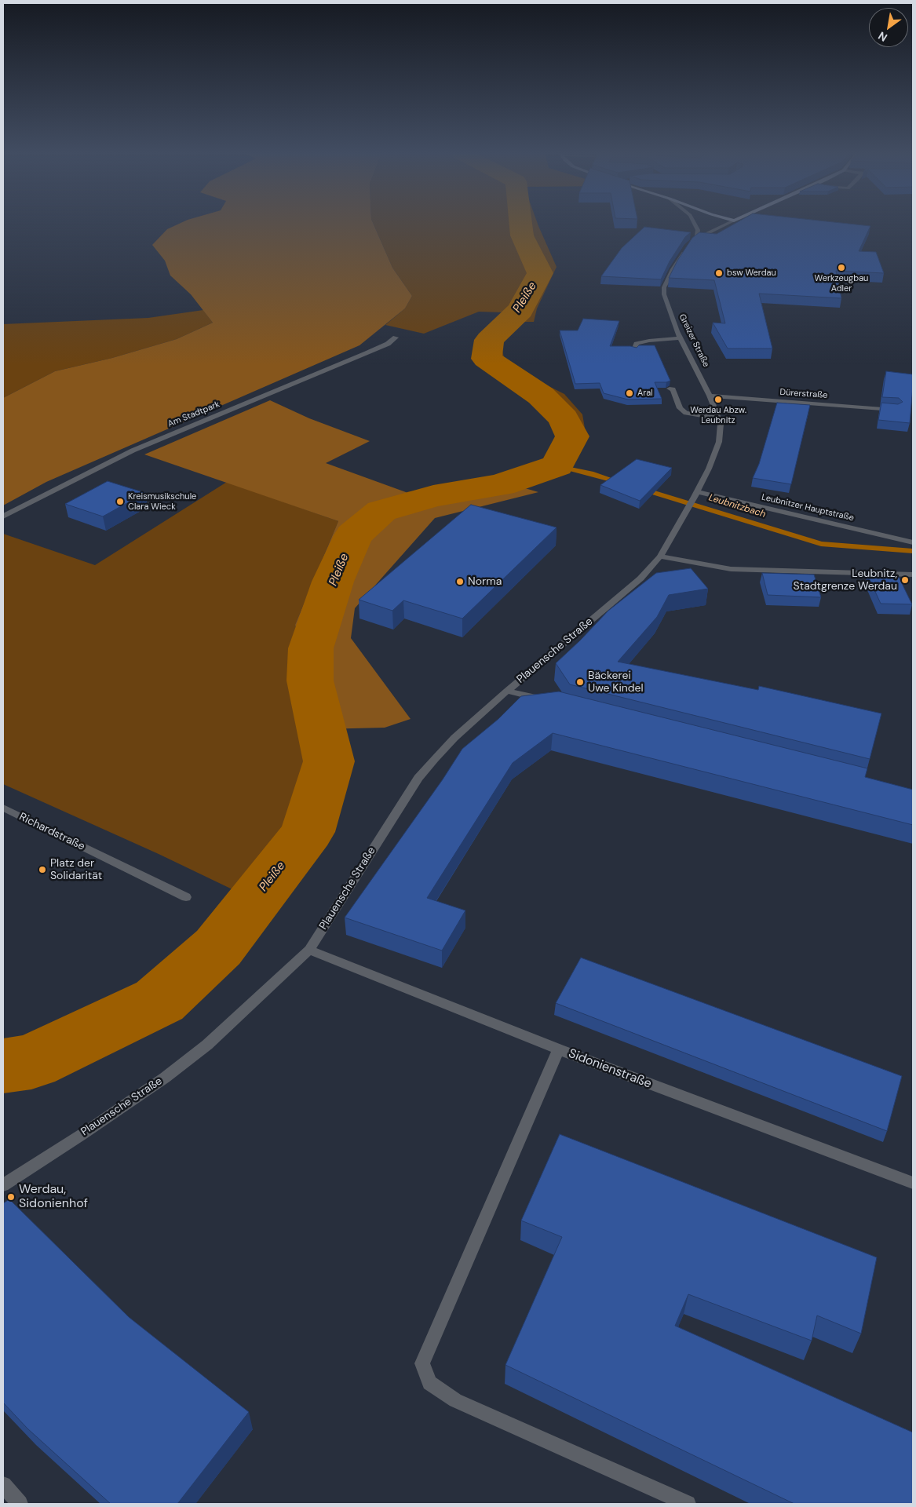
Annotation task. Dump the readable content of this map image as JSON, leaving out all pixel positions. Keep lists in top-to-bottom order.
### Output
{
  "streets": {
    "street": [
      "Greizer Straße",
      "Dürerstraße",
      "Am Stadtpark",
      "Leubnitzer Hauptstraße",
      "Plauensche Straße",
      "Richardstraße",
      "Sidonienstraße"
    ]
  },
  "crossings": [
    ["Greizer Straße", "Dürerstraße"],
    ["Greizer Straße", "Leubnitzer Hauptstraße"],
    ["Greizer Straße", "Plauensche Straße"],
    ["Plauensche Straße", "Sidonienstraße"]
  ],
  "water": ["Pleiße", "Leubnitzbach"],
  "places": [
    "Werkzeugbau Adler",
    "bsw Werdau",
    "Aral",
    "Werdau Abzw. Leubnitz",
    "Kreismusikschule Clara Wieck",
    "Leubnitz, Stadtgrenze Werdau",
    "Norma",
    "Bäckerei Uwe Kindel",
    "Platz der Solidarität",
    "Werdau, Sidonienhof"
  ],
  "north": "bottom left"
}
